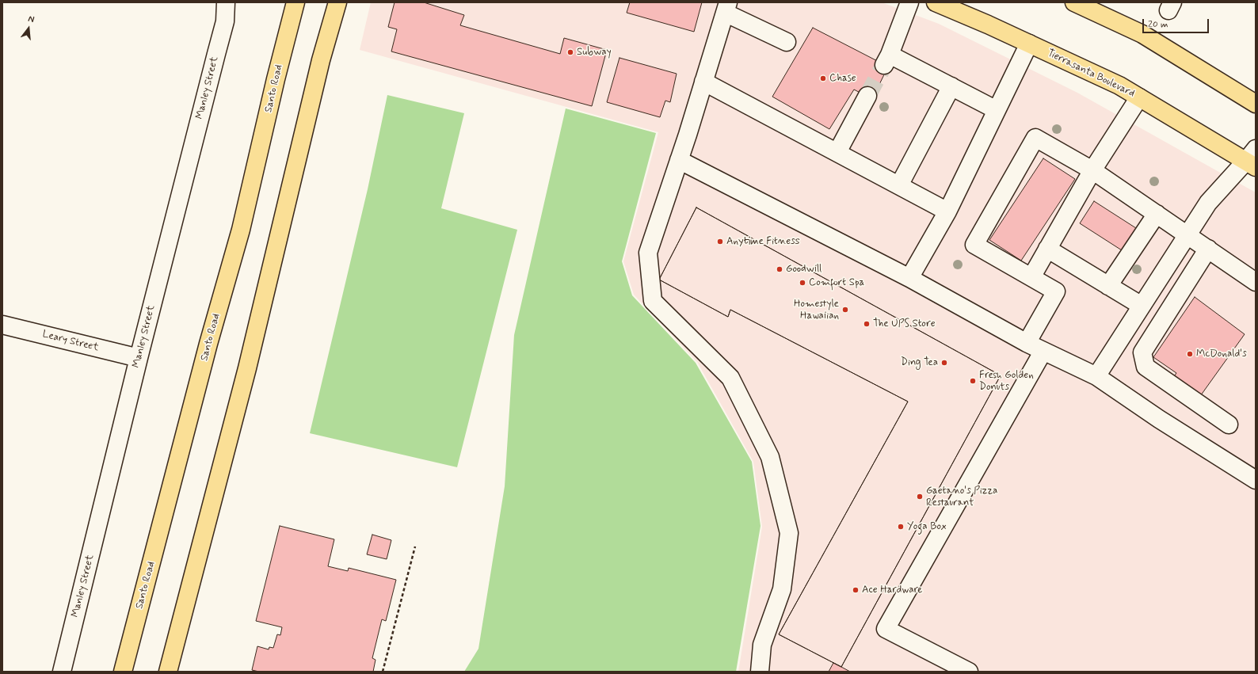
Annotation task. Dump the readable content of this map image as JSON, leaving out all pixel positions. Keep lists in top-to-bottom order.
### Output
{
  "streets": {
    "main road": ["Tierrasanta Boulevard", "Santo Road"],
    "street": ["Manley Street", "Leary Street"]
  },
  "crossings": [
    ["Manley Street", "Leary Street"]
  ],
  "places": [
    "Subway",
    "Chase",
    "Anytime Fitness",
    "Goodwill",
    "Comfort Spa",
    "Homestyle Hawaiian",
    "The UPS Store",
    "McDonald's",
    "Ding Tea",
    "Fresh Golden Donuts",
    "Gaetano's Pizza Restaurant",
    "Yoga Box",
    "Ace Hardware"
  ],
  "scale_bar": "20 m",
  "north": "top"
}
